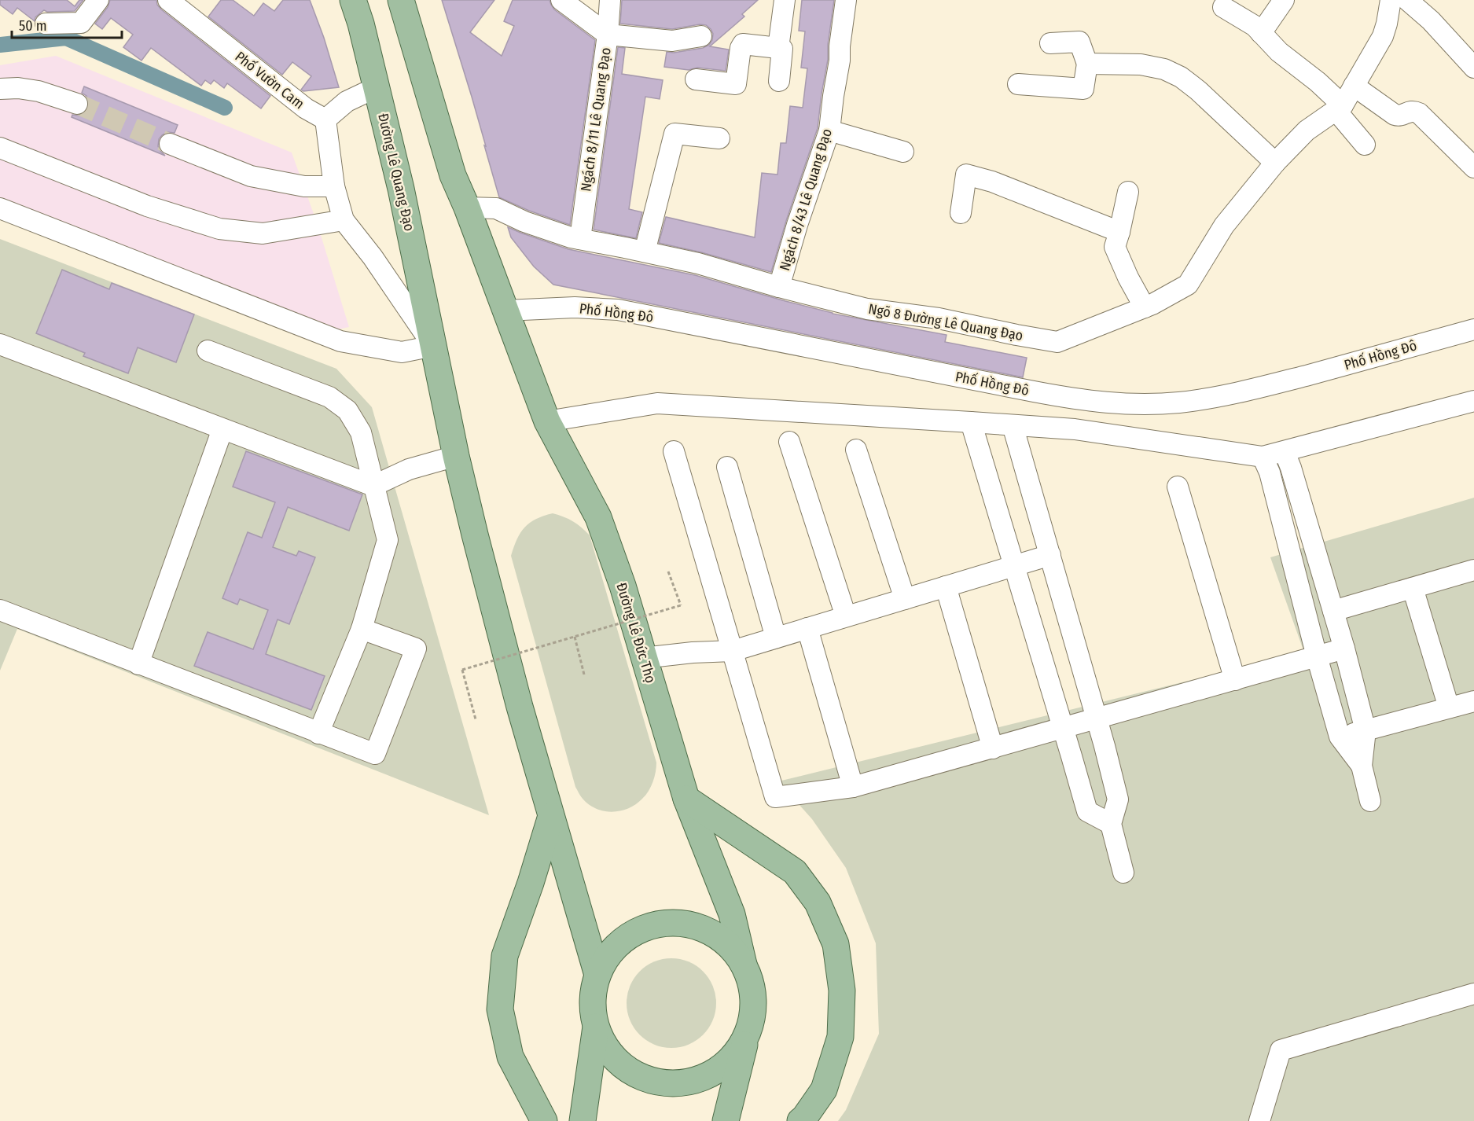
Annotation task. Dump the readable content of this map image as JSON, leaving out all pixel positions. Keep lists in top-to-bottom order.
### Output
{
  "streets": {
    "main road": ["Đường Lê Quang Đạo", "Đường Lê Đức Thọ"],
    "street": [
      "Phố Vườn Cam",
      "Ngách 8/11 Lê Quang Đạo",
      "Ngách 8/43 Lê Quang Đạo",
      "Phố Hồng Đô",
      "Ngõ 8 Đường Lê Quang Đạo"
    ]
  },
  "crossings": [
    ["Ngách 8/11 Lê Quang Đạo", "Ngõ 8 Đường Lê Quang Đạo"],
    ["Ngách 8/43 Lê Quang Đạo", "Ngõ 8 Đường Lê Quang Đạo"],
    ["Phố Hồng Đô", "Đường Lê Đức Thọ"]
  ],
  "scale_bar": "50 m"
}
